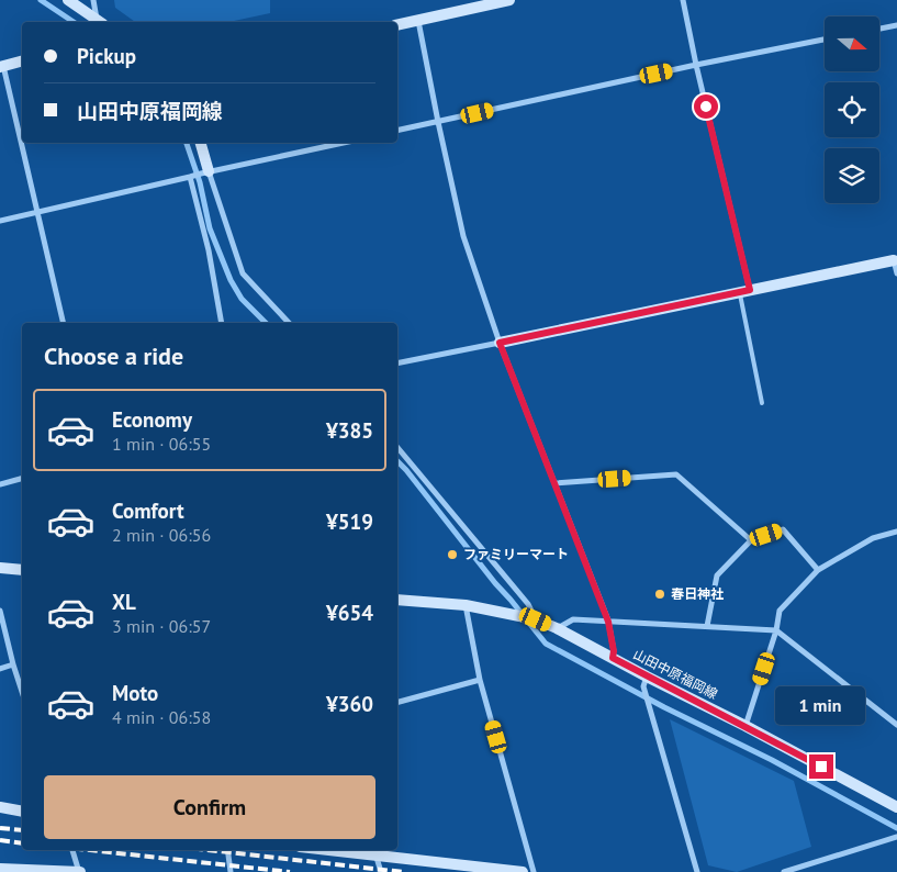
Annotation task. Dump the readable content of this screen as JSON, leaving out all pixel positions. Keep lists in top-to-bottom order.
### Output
{
  "streets": {
    "street": ["山田中原福岡線"]
  },
  "places": ["ファミリーマート", "春日神社"],
  "north": "right",
  "page": {
    "banner": ["Pickup", "山田中原福岡線"],
    "heading": "Choose a ride",
    "list": [
      {
        "name": "Economy",
        "note": "1 min · 06:55",
        "value": "¥385"
      },
      {
        "name": "Comfort",
        "note": "2 min · 06:56",
        "value": "¥519"
      },
      {
        "name": "XL",
        "note": "3 min · 06:57",
        "value": "¥654"
      },
      {
        "name": "Moto",
        "note": "4 min · 06:58",
        "value": "¥360"
      }
    ],
    "bubble": "1 min",
    "buttons": "Confirm"
  }
}
